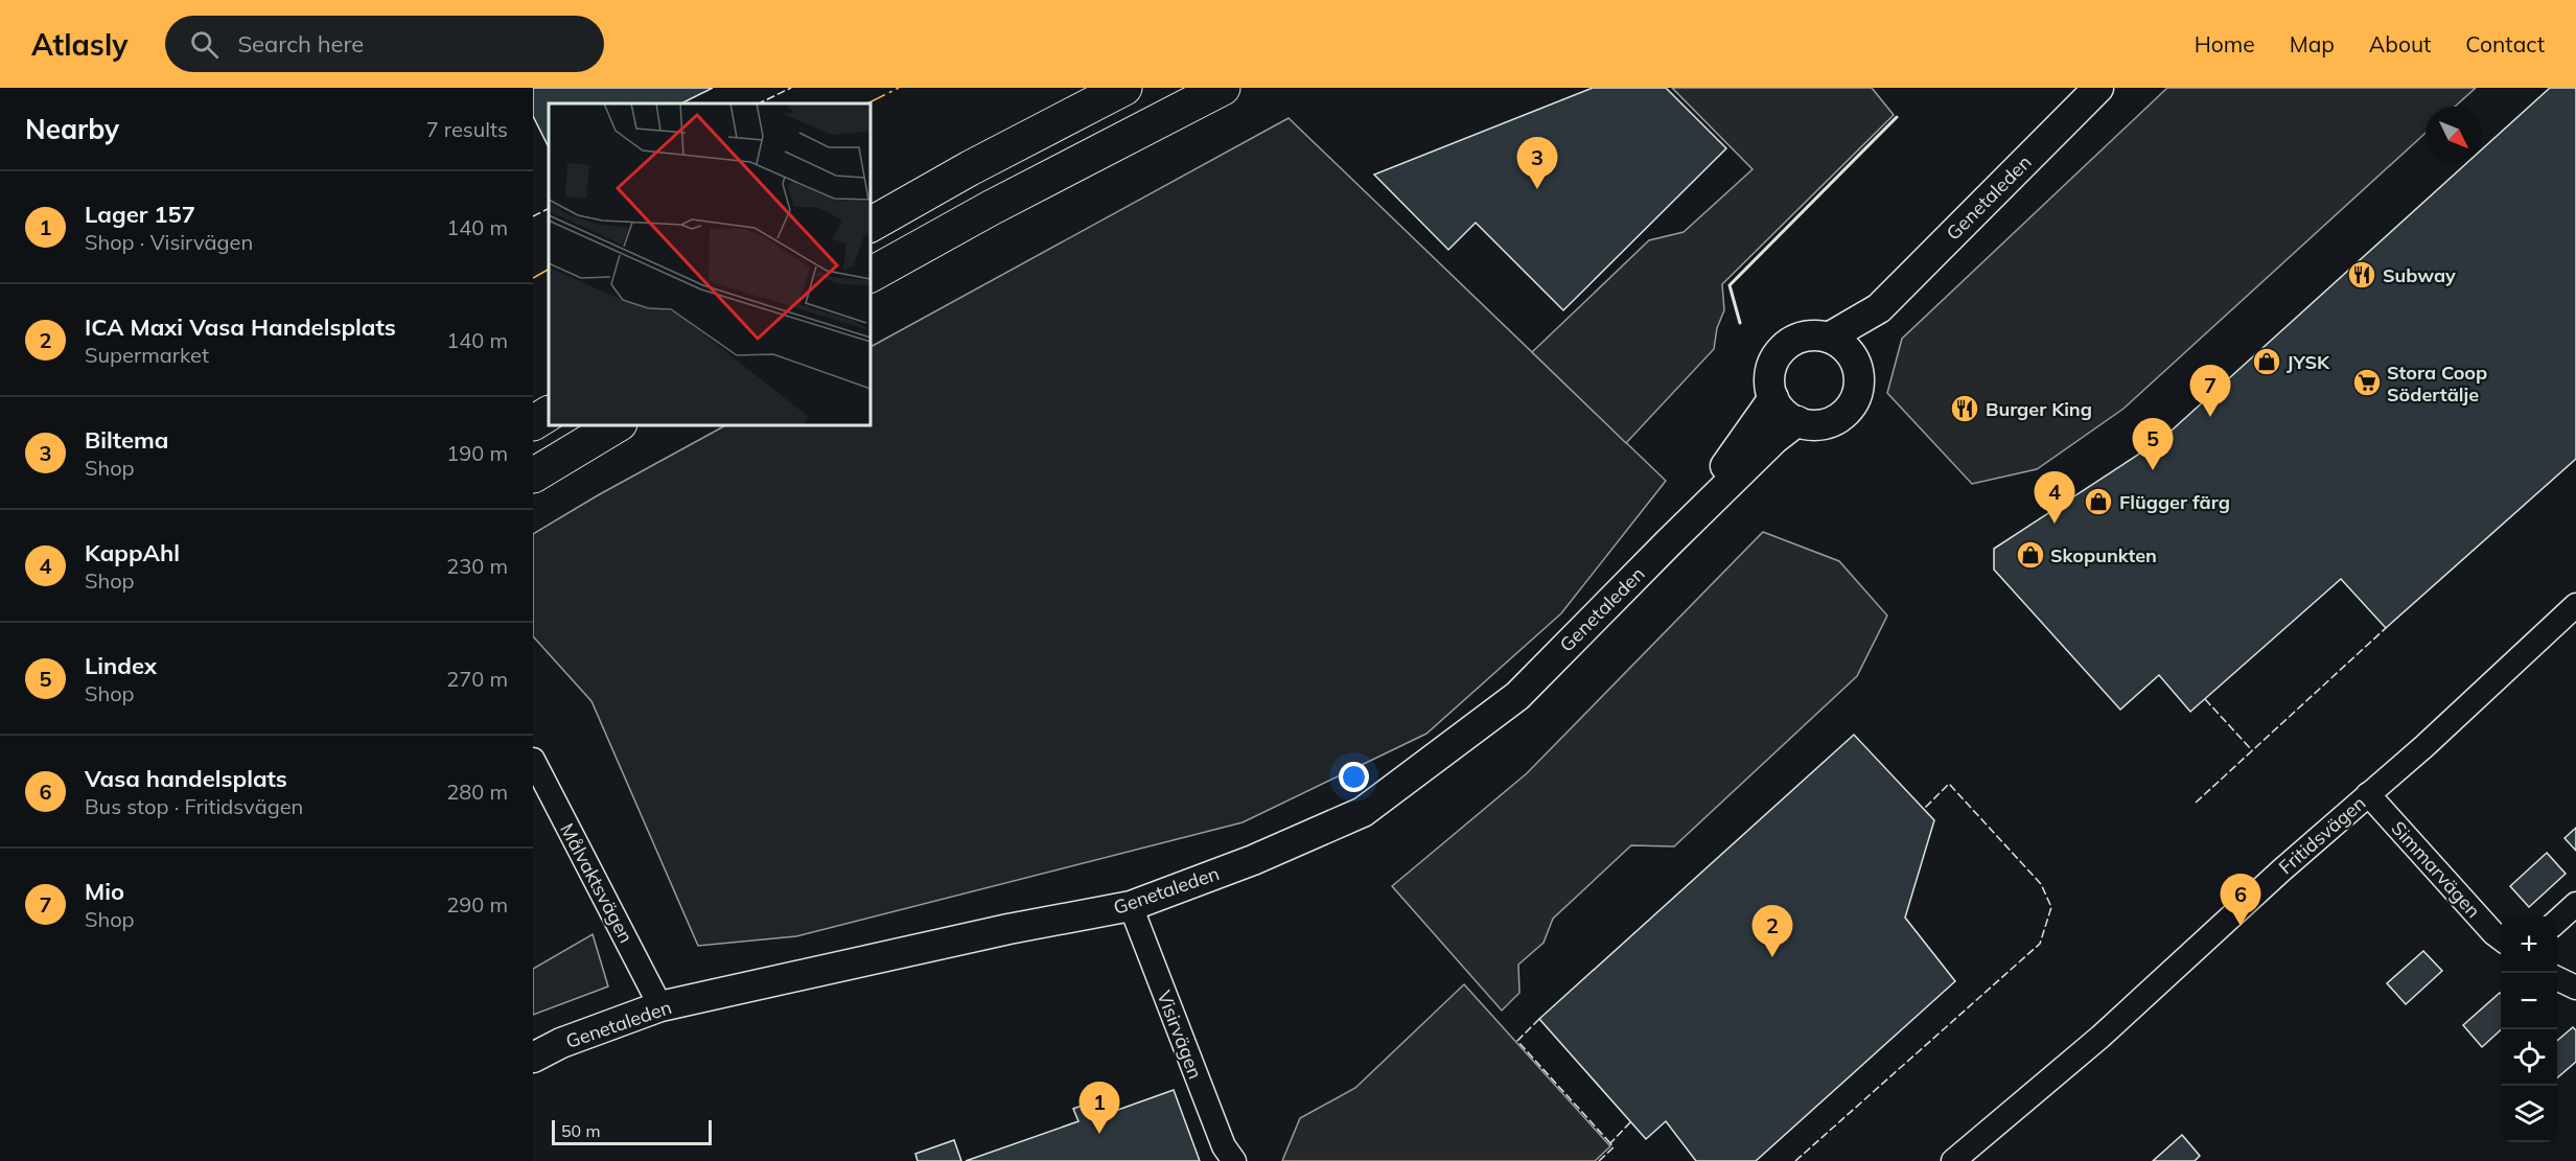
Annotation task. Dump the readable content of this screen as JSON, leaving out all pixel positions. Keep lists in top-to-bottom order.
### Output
{
  "streets": {
    "main road": ["Genetaleden"],
    "street": [
      "Fritidsvägen",
      "Simmarvägen",
      "Målvaktsvägen",
      "Visirvägen"
    ]
  },
  "crossings": [
    ["Genetaleden", "Målvaktsvägen"],
    ["Genetaleden", "Visirvägen"],
    ["Fritidsvägen", "Simmarvägen"]
  ],
  "places": {
    "restaurant": ["Subway", "Burger King"],
    "shop": ["JYSK", "Flügger färg", "Skopunkten"],
    "supermarket": ["Stora Coop Södertälje"]
  },
  "scale_bar": "50 m",
  "north": "bottom right",
  "page": {
    "header": "Atlasly",
    "search": "Search here",
    "nav": [
      "Home",
      "Map",
      "About",
      "Contact"
    ],
    "heading": ["Nearby", "7 results"],
    "pins": [
      "3",
      "7",
      "5",
      "4",
      "6",
      "2",
      "1"
    ],
    "list": [
      {
        "mark": "1",
        "name": "Lager 157",
        "note": "Shop · Visirvägen",
        "value": "140 m"
      },
      {
        "mark": "2",
        "name": "ICA Maxi Vasa Handelsplats",
        "note": "Supermarket",
        "value": "140 m"
      },
      {
        "mark": "3",
        "name": "Biltema",
        "note": "Shop",
        "value": "190 m"
      },
      {
        "mark": "4",
        "name": "KappAhl",
        "note": "Shop",
        "value": "230 m"
      },
      {
        "mark": "5",
        "name": "Lindex",
        "note": "Shop",
        "value": "270 m"
      },
      {
        "mark": "6",
        "name": "Vasa handelsplats",
        "note": "Bus stop · Fritidsvägen",
        "value": "280 m"
      },
      {
        "mark": "7",
        "name": "Mio",
        "note": "Shop",
        "value": "290 m"
      }
    ],
    "map_buttons": ["+", "−"],
    "scale": "50 m"
  }
}
